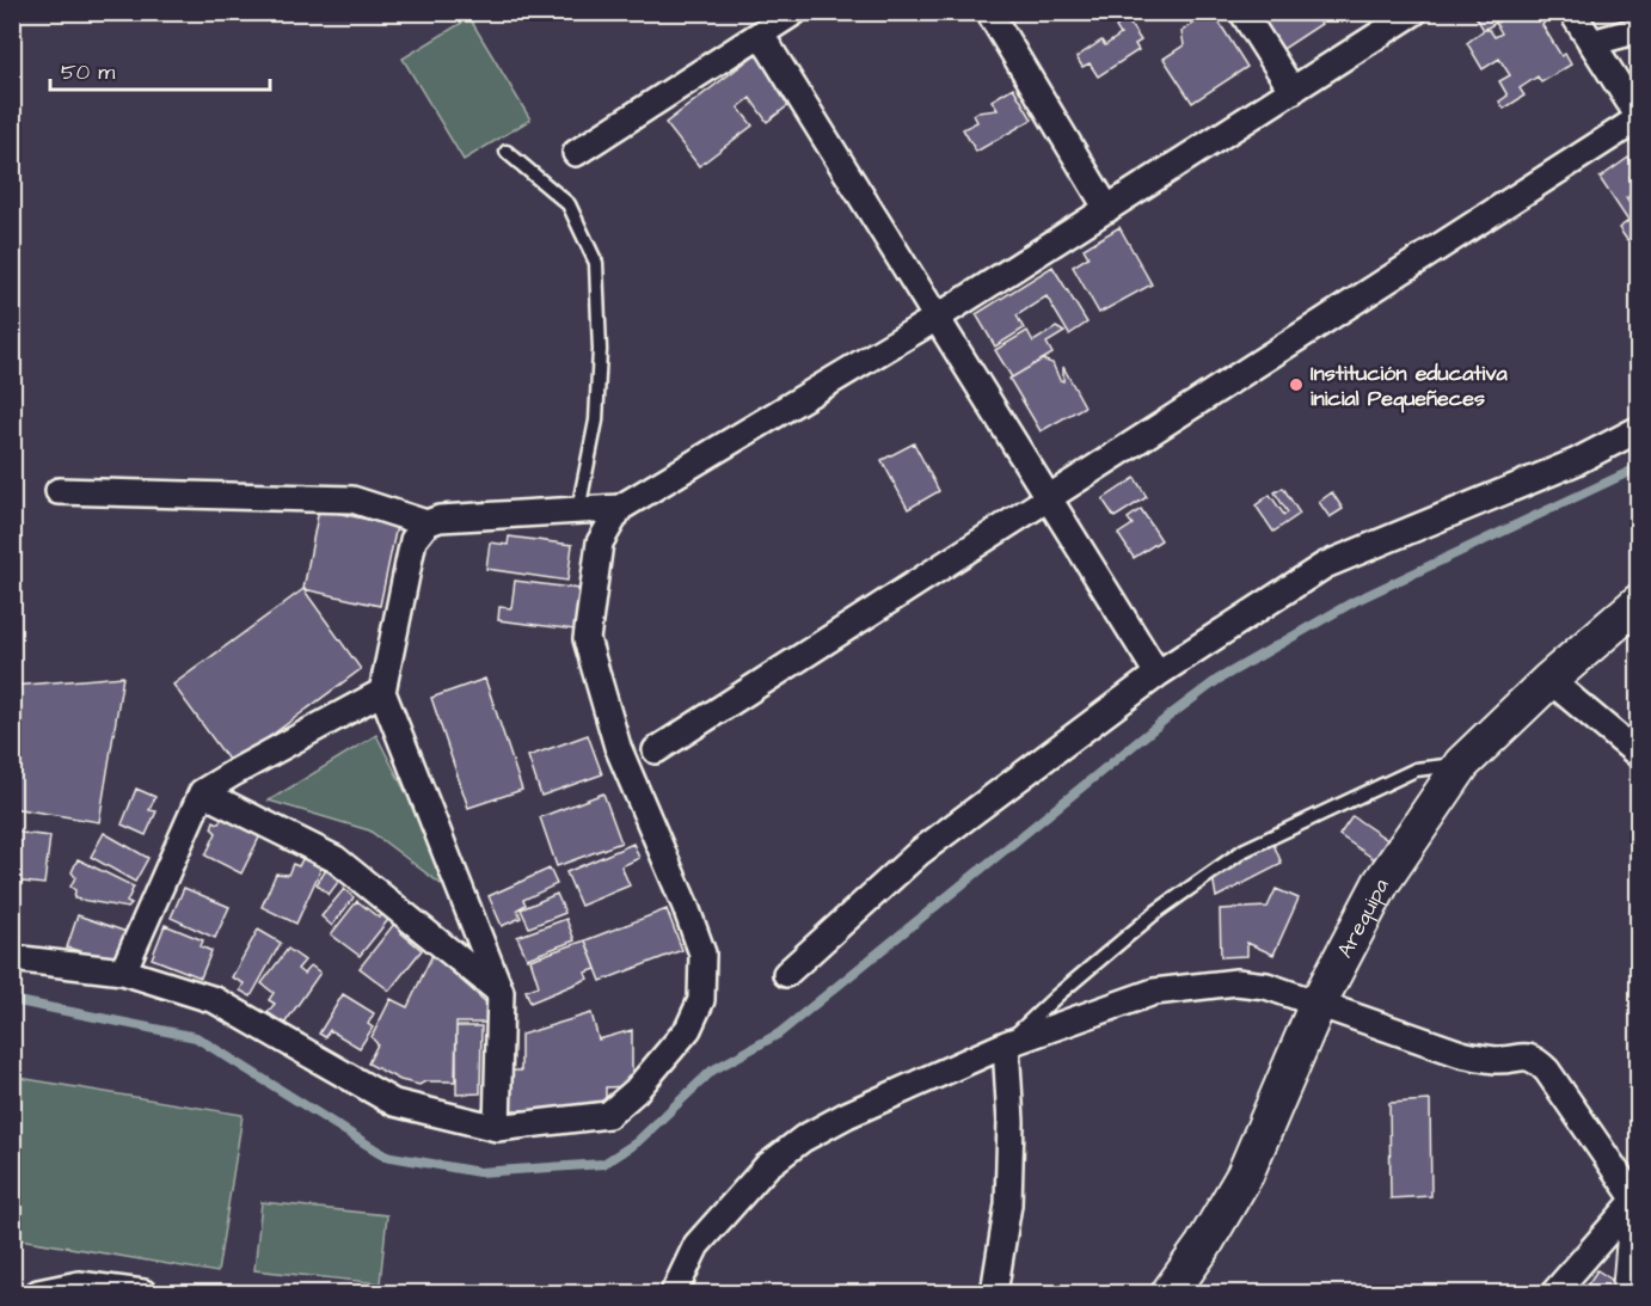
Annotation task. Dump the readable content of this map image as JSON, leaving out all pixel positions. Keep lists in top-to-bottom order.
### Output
{
  "streets": {
    "street": ["Arequipa"]
  },
  "places": ["Institución educativa inicial Pequeñeces"],
  "scale_bar": "50 m"
}
